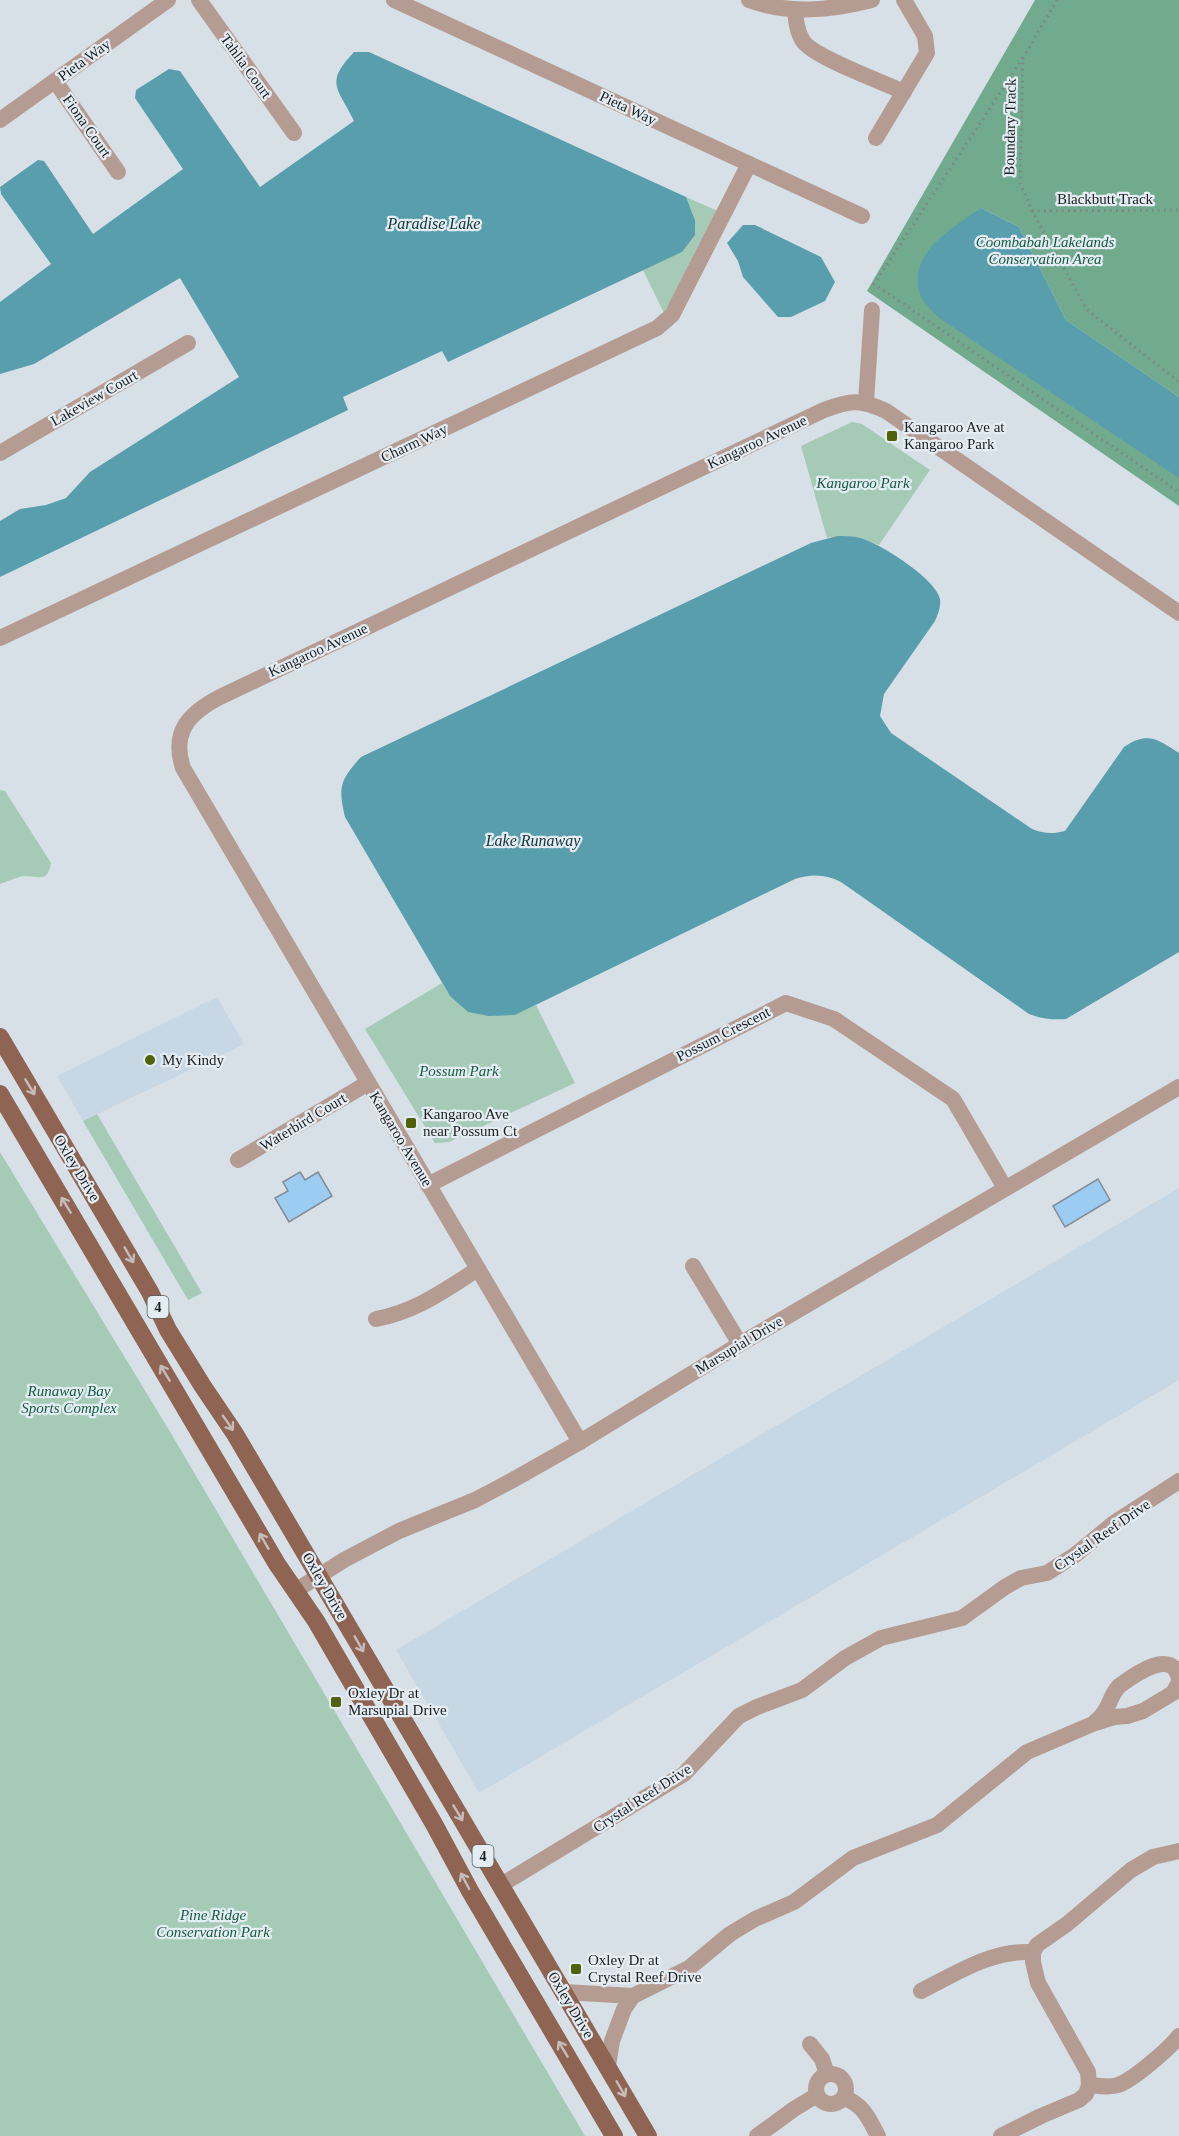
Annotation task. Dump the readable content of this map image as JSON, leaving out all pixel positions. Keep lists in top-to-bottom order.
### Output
{
  "streets": {
    "main road": ["Oxley Drive", "4"],
    "street": [
      "Pieta Way",
      "Tahlia Court",
      "Fiona Court",
      "Lakeview Court",
      "Kangaroo Avenue",
      "Charm Way",
      "Possum Crescent",
      "Waterbird Court",
      "Marsupial Drive",
      "Crystal Reef Drive"
    ],
    "path": ["Boundary Track", "Blackbutt Track"]
  },
  "crossings": [
    ["Pieta Way", "Fiona Court"],
    ["Pieta Way", "Charm Way"],
    ["Boundary Track", "Blackbutt Track"],
    ["Kangaroo Avenue", "Possum Crescent"],
    ["Kangaroo Avenue", "Waterbird Court"],
    ["Kangaroo Avenue", "Marsupial Drive"],
    ["Possum Crescent", "Marsupial Drive"],
    ["Oxley Drive", "Marsupial Drive"],
    ["Oxley Drive", "Crystal Reef Drive"]
  ],
  "water": ["Paradise Lake", "Lake Runaway"],
  "parks": [
    "Coombabah Lakelands Conservation Area",
    "Kangaroo Park",
    "Possum Park",
    "Runaway Bay Sports Complex",
    "Pine Ridge Conservation Park"
  ],
  "places": {
    "transit": [
      "Kangaroo Ave at Kangaroo Park",
      "Kangaroo Ave near Possum Ct",
      "Oxley Dr at Marsupial Drive",
      "Oxley Dr at Crystal Reef Drive"
    ],
    "other": ["My Kindy"]
  }
}
